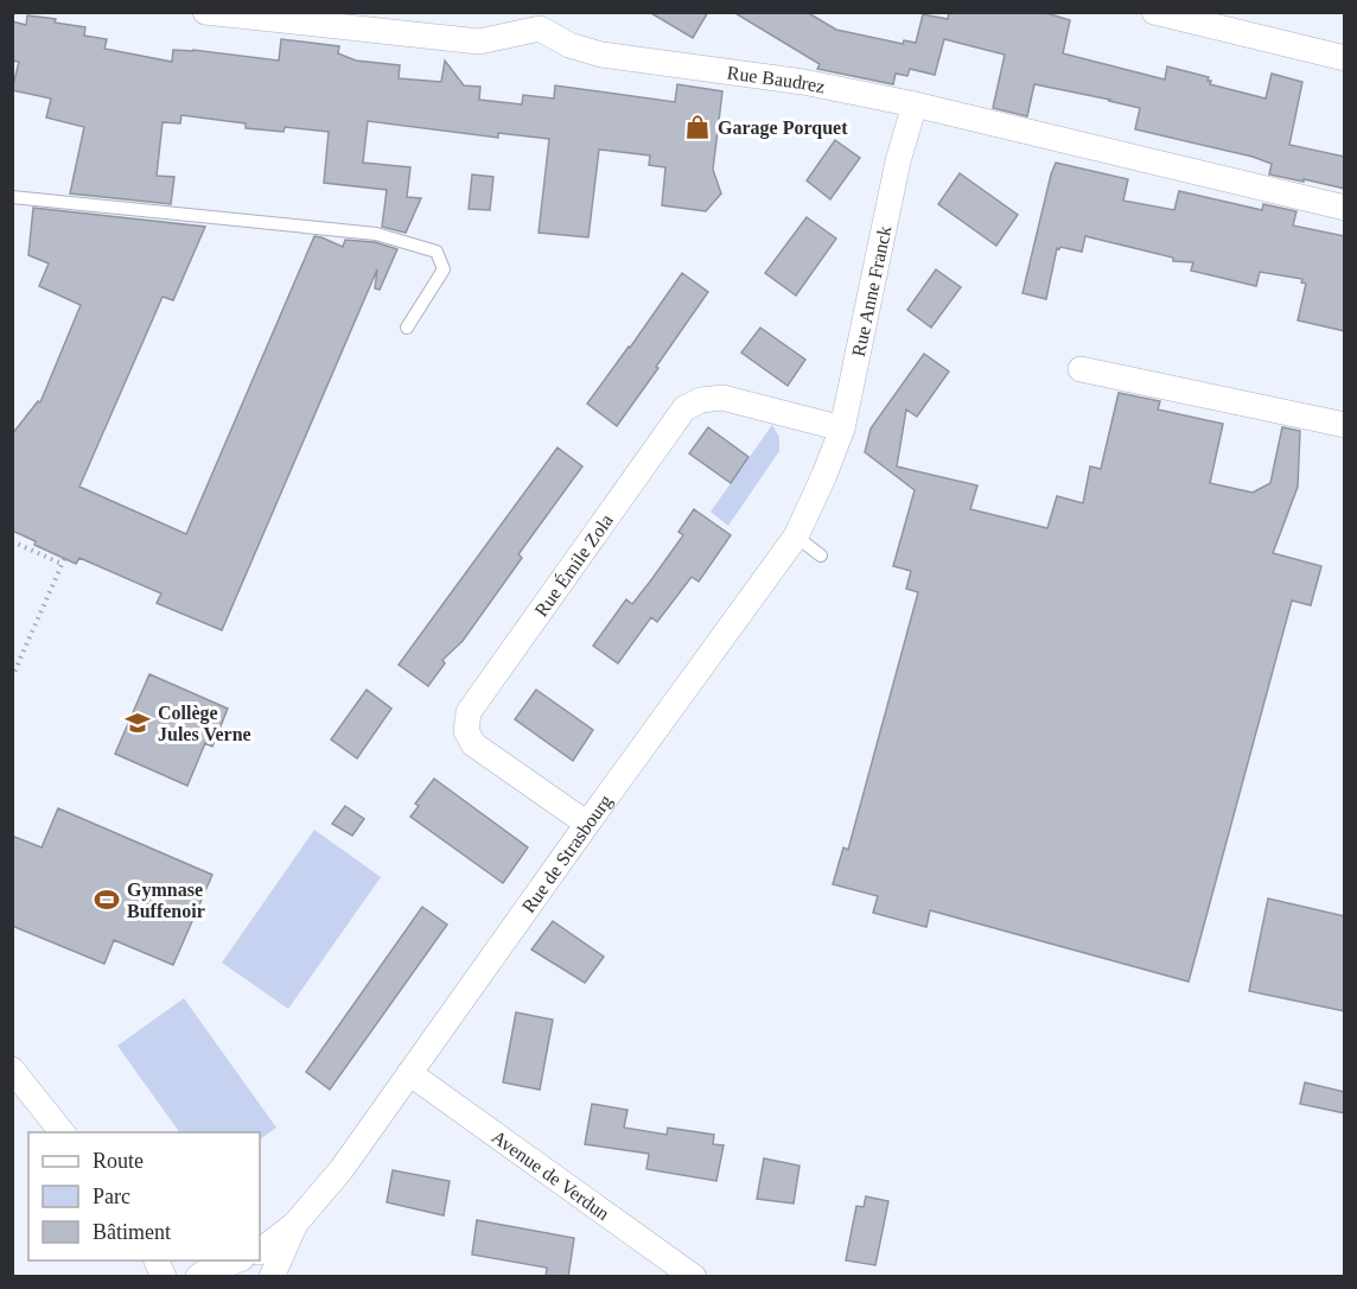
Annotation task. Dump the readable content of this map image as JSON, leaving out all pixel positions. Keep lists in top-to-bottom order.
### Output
{
  "streets": {
    "street": [
      "Rue Baudrez",
      "Rue Anne Franck",
      "Rue Émile Zola",
      "Rue de Strasbourg",
      "Avenue de Verdun"
    ]
  },
  "crossings": [
    ["Rue Baudrez", "Rue Anne Franck"],
    ["Rue Anne Franck", "Rue Émile Zola"],
    ["Rue Anne Franck", "Rue de Strasbourg"],
    ["Rue Émile Zola", "Rue de Strasbourg"],
    ["Rue de Strasbourg", "Avenue de Verdun"]
  ],
  "places": {
    "shop": ["Garage Porquet"],
    "school or university": ["Collège Jules Verne"],
    "sports": ["Gymnase Buffenoir"]
  },
  "legend": ["Route", "Parc", "Bâtiment"]
}
